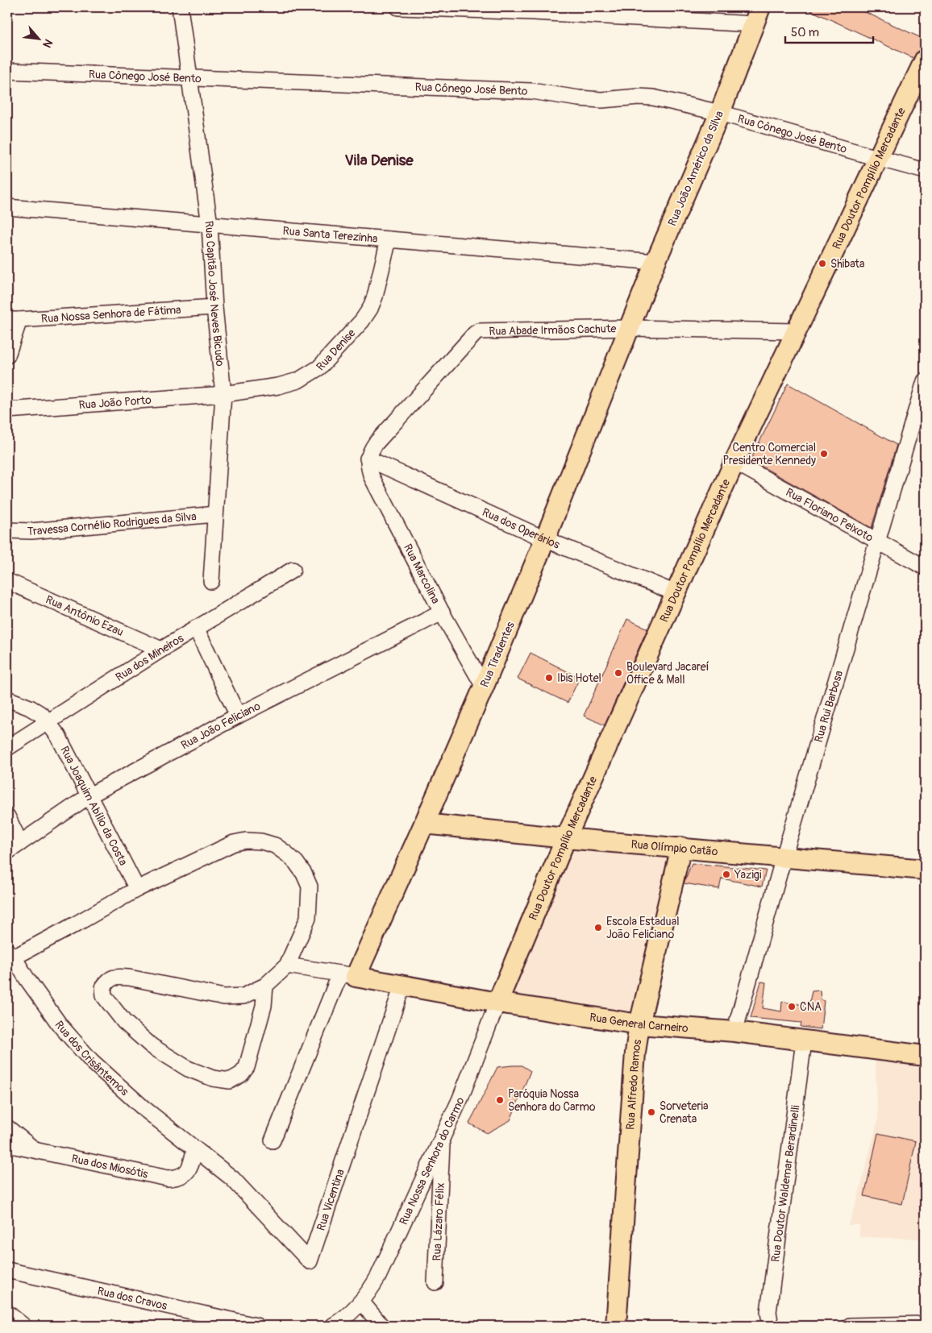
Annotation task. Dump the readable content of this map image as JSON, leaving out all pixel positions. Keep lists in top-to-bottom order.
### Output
{
  "streets": {
    "main road": [
      "Rua João Américo da Silva",
      "Rua Doutor Pompílio Mercadante",
      "Rua Tiradentes",
      "Rua Olímpio Catão",
      "Rua General Carneiro",
      "Rua Alfredo Ramos"
    ],
    "street": [
      "Rua Cônego José Bento",
      "Rua Santa Terezinha",
      "Rua Capitão José Neves Bicudo",
      "Rua Nossa Senhora de Fátima",
      "Rua Abade Irmãos Cachute",
      "Rua Denise",
      "Rua João Porto",
      "Rua Floriano Peixoto",
      "Travessa Cornélio Rodrigues da Silva",
      "Rua dos Operários",
      "Rua Marcolina",
      "Rua Antônio Ezau",
      "Rua dos Mineiros",
      "Rua Rui Barbosa",
      "Rua João Feliciano",
      "Rua Joaquim Abílio da Costa",
      "Rua dos Crisântemos",
      "Rua Nossa Senhora do Carmo",
      "Rua dos Miosótis",
      "Rua Doutor Waldemar Berardinelli",
      "Rua Vicentina",
      "Rua Lázaro Félix",
      "Rua dos Cravos"
    ]
  },
  "crossings": [
    ["Rua Cônego José Bento", "Rua João Américo da Silva"],
    ["Rua Cônego José Bento", "Rua Doutor Pompílio Mercadante"],
    ["Rua Cônego José Bento", "Rua Capitão José Neves Bicudo"],
    ["Rua João Américo da Silva", "Rua Santa Terezinha"],
    ["Rua João Américo da Silva", "Rua Abade Irmãos Cachute"],
    ["Rua João Américo da Silva", "Rua Tiradentes"],
    ["Rua Doutor Pompílio Mercadante", "Rua Abade Irmãos Cachute"],
    ["Rua Doutor Pompílio Mercadante", "Rua Floriano Peixoto"],
    ["Rua Doutor Pompílio Mercadante", "Rua dos Operários"],
    ["Rua Doutor Pompílio Mercadante", "Rua Olímpio Catão"],
    ["Rua Doutor Pompílio Mercadante", "Rua General Carneiro"],
    ["Rua Doutor Pompílio Mercadante", "Rua Nossa Senhora do Carmo"],
    ["Rua Santa Terezinha", "Rua Capitão José Neves Bicudo"],
    ["Rua Santa Terezinha", "Rua Denise"],
    ["Rua Capitão José Neves Bicudo", "Rua Nossa Senhora de Fátima"],
    ["Rua Capitão José Neves Bicudo", "Rua Denise"],
    ["Rua Capitão José Neves Bicudo", "Rua João Porto"],
    ["Rua Capitão José Neves Bicudo", "Travessa Cornélio Rodrigues da Silva"],
    ["Rua Abade Irmãos Cachute", "Rua dos Operários"],
    ["Rua Abade Irmãos Cachute", "Rua Marcolina"],
    ["Rua Abade Irmãos Cachute", "Rua Tiradentes"],
    ["Rua Denise", "Rua João Porto"],
    ["Rua Floriano Peixoto", "Rua Rui Barbosa"],
    ["Rua dos Operários", "Rua Marcolina"],
    ["Rua dos Operários", "Rua Tiradentes"],
    ["Rua Marcolina", "Rua Tiradentes"],
    ["Rua Marcolina", "Rua João Feliciano"],
    ["Rua Antônio Ezau", "Rua dos Mineiros"],
    ["Rua Tiradentes", "Rua Olímpio Catão"],
    ["Rua Tiradentes", "Rua General Carneiro"],
    ["Rua dos Mineiros", "Rua Joaquim Abílio da Costa"],
    ["Rua Rui Barbosa", "Rua Olímpio Catão"],
    ["Rua Rui Barbosa", "Rua General Carneiro"],
    ["Rua João Feliciano", "Rua Joaquim Abílio da Costa"],
    ["Rua Olímpio Catão", "Rua Alfredo Ramos"],
    ["Rua General Carneiro", "Rua Alfredo Ramos"],
    ["Rua General Carneiro", "Rua Nossa Senhora do Carmo"],
    ["Rua General Carneiro", "Rua Doutor Waldemar Berardinelli"],
    ["Rua General Carneiro", "Rua Vicentina"],
    ["Rua dos Crisântemos", "Rua dos Miosótis"],
    ["Rua dos Crisântemos", "Rua Vicentina"],
    ["Rua Nossa Senhora do Carmo", "Rua Lázaro Félix"],
    ["Rua dos Miosótis", "Rua Vicentina"]
  ],
  "districts": ["Vila Denise"],
  "places": [
    "Shibata",
    "Centro Comercial Presidente Kennedy",
    "Boulevard Jacareí Office & Mall",
    "Ibis Hotel",
    "Yazigi",
    "Escola Estadual João Feliciano",
    "CNA",
    "Paróquia Nossa Senhora do Carmo",
    "Sorveteria Crenata"
  ],
  "scale_bar": "50 m",
  "north": "bottom right"
}
